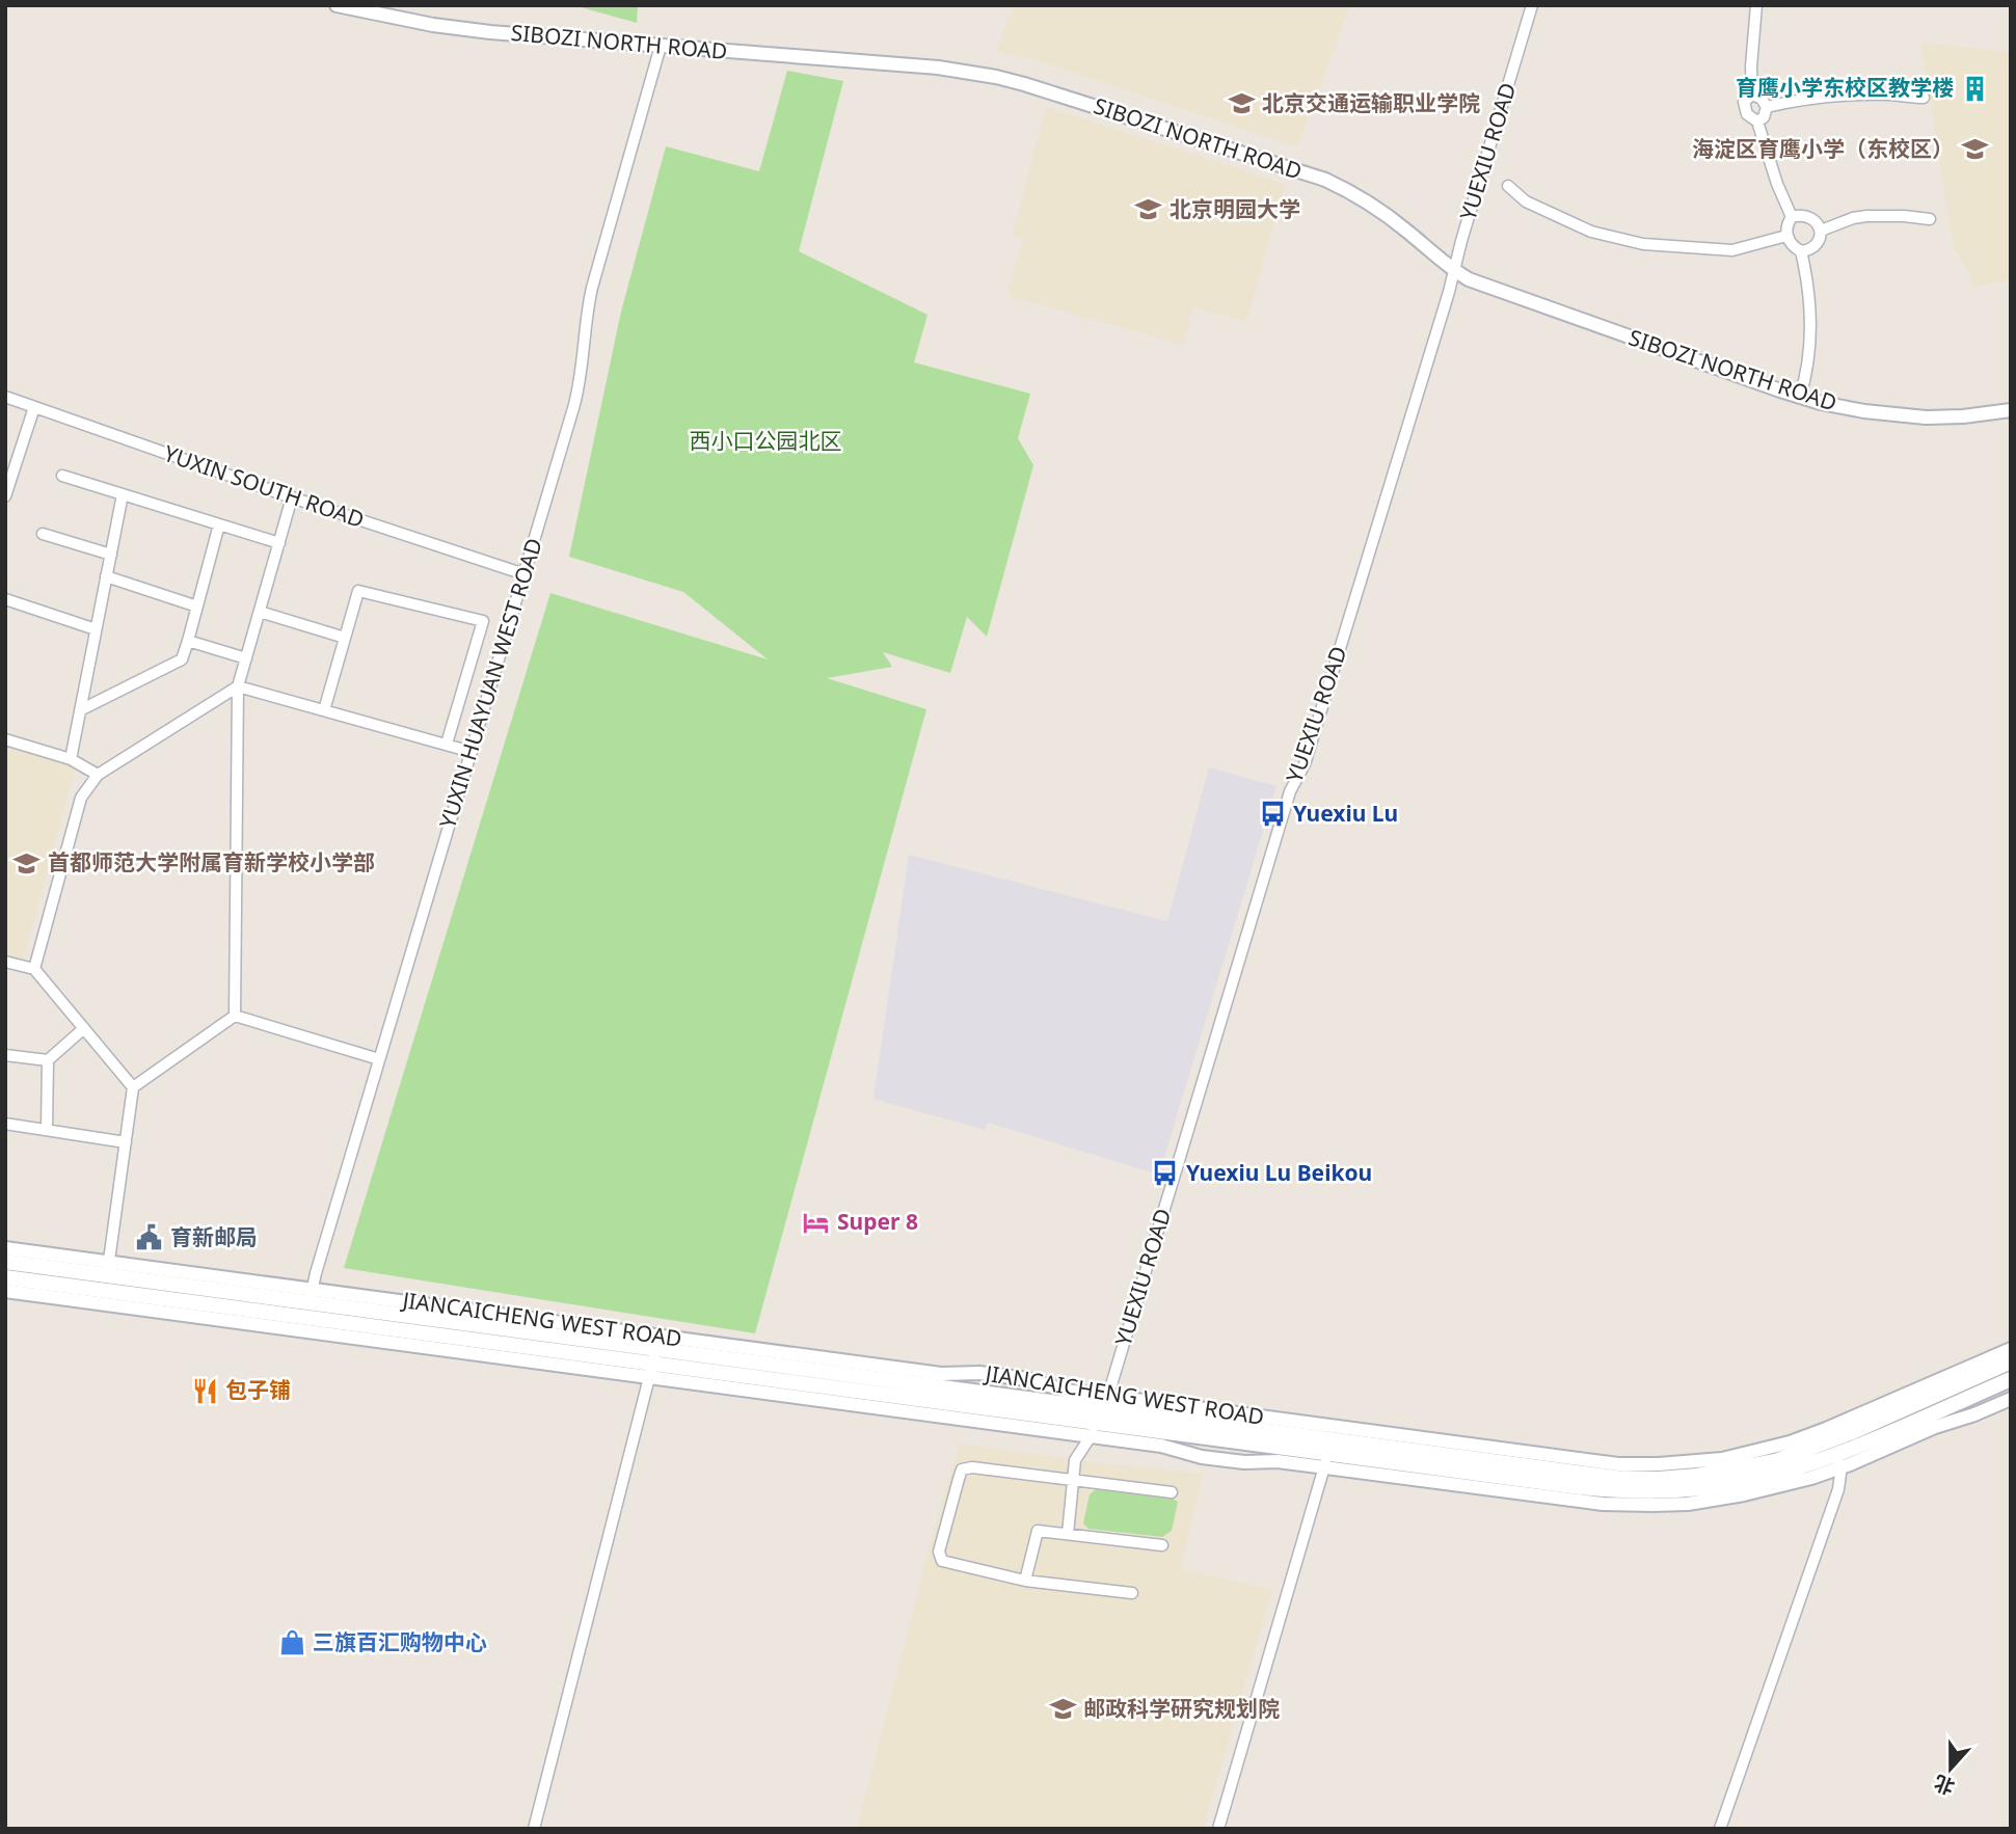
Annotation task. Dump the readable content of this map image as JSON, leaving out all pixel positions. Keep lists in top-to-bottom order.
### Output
{
  "streets": {
    "main road": ["JIANCAICHENG WEST ROAD"],
    "street": [
      "SIBOZI NORTH ROAD",
      "YUEXIU ROAD",
      "YUXIN SOUTH ROAD",
      "YUXIN HUAYUAN WEST ROAD"
    ]
  },
  "crossings": [
    ["SIBOZI NORTH ROAD", "YUEXIU ROAD"],
    ["SIBOZI NORTH ROAD", "YUXIN HUAYUAN WEST ROAD"],
    ["YUEXIU ROAD", "JIANCAICHENG WEST ROAD"],
    ["YUXIN SOUTH ROAD", "YUXIN HUAYUAN WEST ROAD"],
    ["YUXIN HUAYUAN WEST ROAD", "JIANCAICHENG WEST ROAD"]
  ],
  "parks": ["西小口公园北区"],
  "places": {
    "building": ["育鹰小学东校区教学楼"],
    "school or university": [
      "北京交通运输职业学院",
      "海淀区育鹰小学（东校区）",
      "北京明园大学",
      "首都师范大学附属育新学校小学部",
      "邮政科学研究规划院"
    ],
    "bus stop": ["Yuexiu Lu", "Yuexiu Lu Beikou"],
    "hotel": ["Super 8"],
    "public building": ["育新邮局"],
    "restaurant": ["包子铺"],
    "shop": ["三旗百汇购物中心"]
  },
  "north": "bottom"
}
